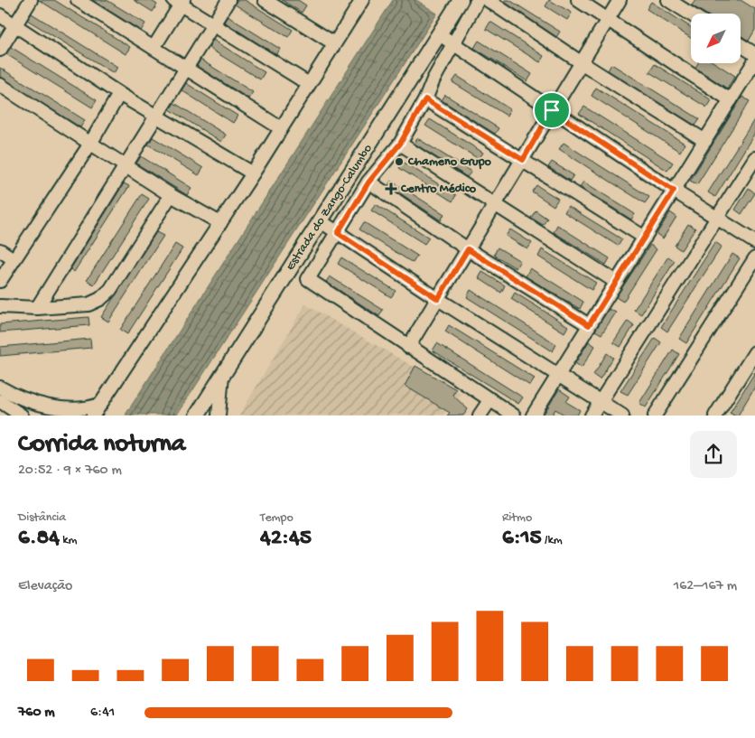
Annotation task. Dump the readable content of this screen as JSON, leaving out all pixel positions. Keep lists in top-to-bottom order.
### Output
{
  "streets": {
    "main road": ["Estrada do Zango-Calumbo"]
  },
  "places": {
    "other": ["Chameno Grupo"],
    "health": ["Centro Médico"]
  },
  "north": "bottom left",
  "page": {
    "heading": ["Corrida noturna", "20:52 · 9 × 760 m"],
    "stats": [
      ["Distância", "6.84 km"],
      ["Tempo", "42:45"],
      ["Ritmo", "6:15 /km"]
    ],
    "chart": ["Elevação", "162–167 m"],
    "list": [
      {
        "name": "760 m",
        "note": "6:41"
      }
    ]
  }
}
